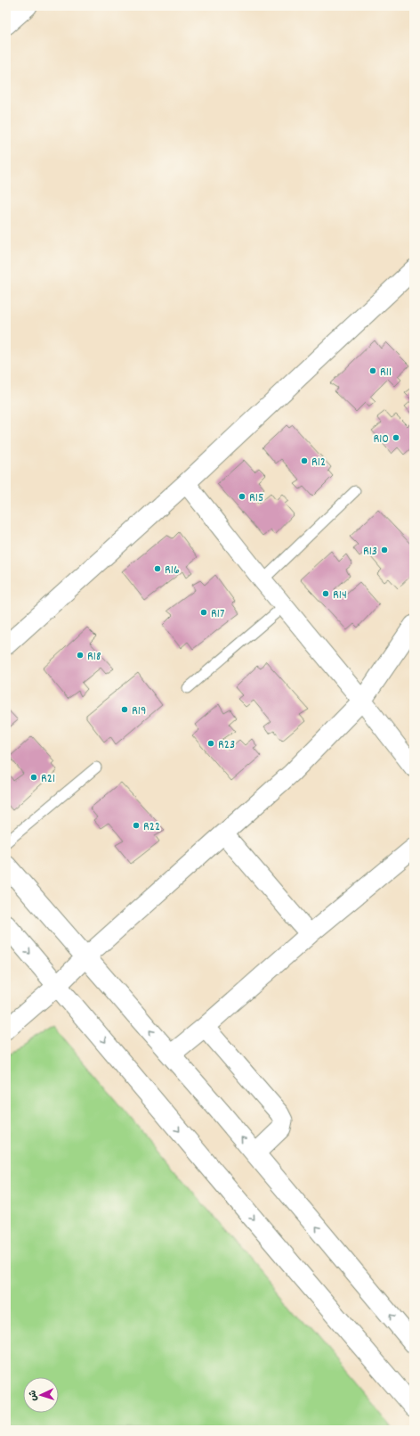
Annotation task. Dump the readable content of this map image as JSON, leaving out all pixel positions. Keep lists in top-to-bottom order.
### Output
{
  "places": [
    "R11",
    "R10",
    "R12",
    "R15",
    "R13",
    "R16",
    "R14",
    "R17",
    "R18",
    "R19",
    "R23",
    "R21",
    "R22"
  ],
  "north": "left"
}
